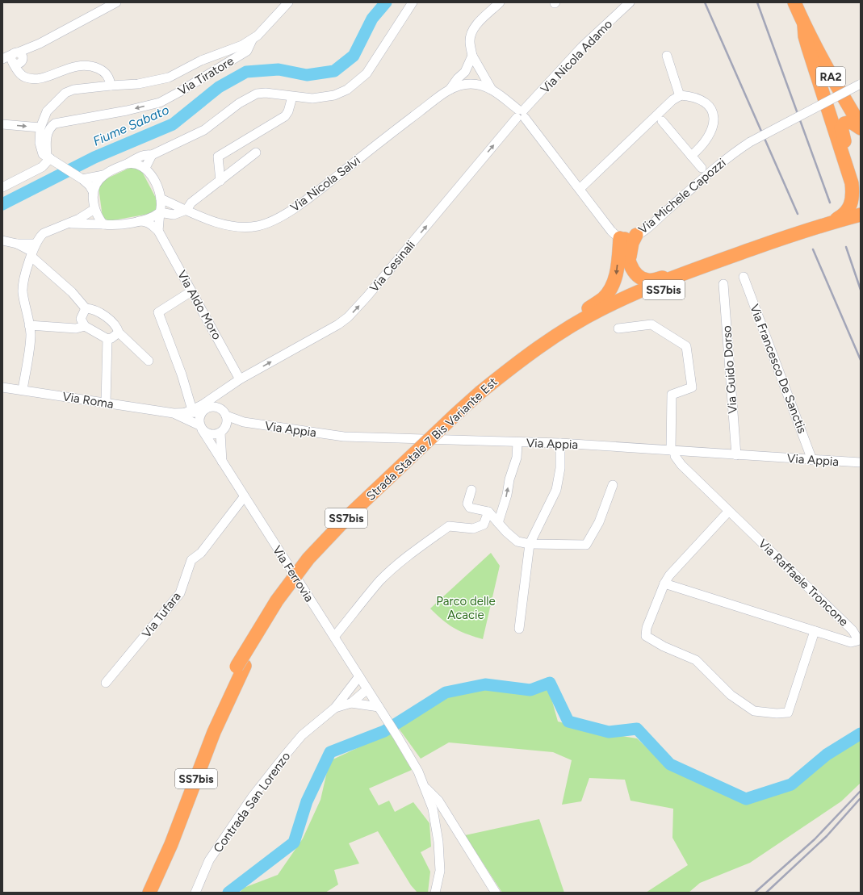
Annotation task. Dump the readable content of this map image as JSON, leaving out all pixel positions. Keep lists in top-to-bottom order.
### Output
{
  "streets": {
    "highway": ["RA2", "SS7bis", "Strada Statale 7 Bis Variante Est"],
    "street": [
      "Via Nicola Adamo",
      "Via Tiratore",
      "Via Nicola Salvi",
      "Via Michele Capozzi",
      "Via Cesinali",
      "Via Aldo Moro",
      "Via Francesco De Sanctis",
      "Via Guido Dorso",
      "Via Roma",
      "Via Appia",
      "Via Ferrovia",
      "Via Raffaele Troncone",
      "Via Tufara",
      "Contrada San Lorenzo"
    ]
  },
  "crossings": [
    ["Via Nicola Adamo", "Via Cesinali"],
    ["Via Cesinali", "Via Aldo Moro"],
    ["Via Cesinali", "Via Roma"],
    ["Via Cesinali", "Via Appia"],
    ["Via Cesinali", "Via Ferrovia"],
    ["Via Francesco De Sanctis", "Via Appia"],
    ["Via Guido Dorso", "Via Appia"],
    ["Via Roma", "Via Appia"],
    ["Via Roma", "Via Ferrovia"],
    ["Via Appia", "Via Ferrovia"],
    ["Via Appia", "Via Raffaele Troncone"],
    ["Via Ferrovia", "Via Tufara"],
    ["Via Ferrovia", "Contrada San Lorenzo"]
  ],
  "one_way": ["Via Cesinali"],
  "water": ["Fiume Sabato"],
  "parks": ["Parco delle Acacie"]
}
